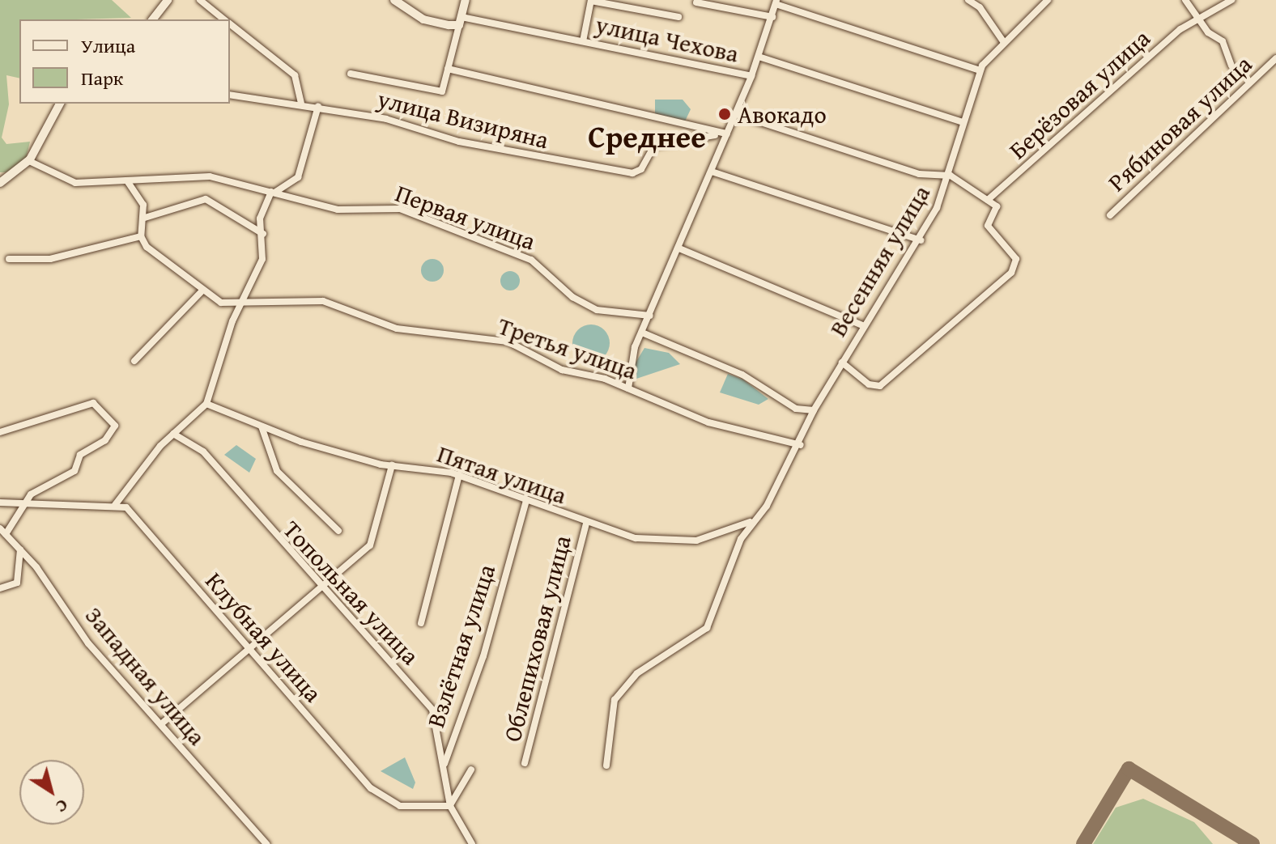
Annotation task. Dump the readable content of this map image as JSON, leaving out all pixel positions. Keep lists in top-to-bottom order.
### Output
{
  "streets": {
    "street": [
      "улица Чехова",
      "Берёзовая улица",
      "улица Визиряна",
      "Рябиновая улица",
      "Первая улица",
      "Весенняя улица",
      "Третья улица",
      "Пятая улица",
      "Топольная улица",
      "Клубная улица",
      "Облепиховая улица",
      "Взлётная улица",
      "Западная улица"
    ]
  },
  "crossings": [
    ["улица Чехова", "Весенняя улица"],
    ["Весенняя улица", "Третья улица"],
    ["Пятая улица", "Облепиховая улица"],
    ["Пятая улица", "Взлётная улица"],
    ["Топольная улица", "Клубная улица"],
    ["Топольная улица", "Взлётная улица"]
  ],
  "districts": ["Среднее"],
  "places": ["Авокадо"],
  "legend": ["Улица", "Парк"],
  "north": "bottom right"
}
